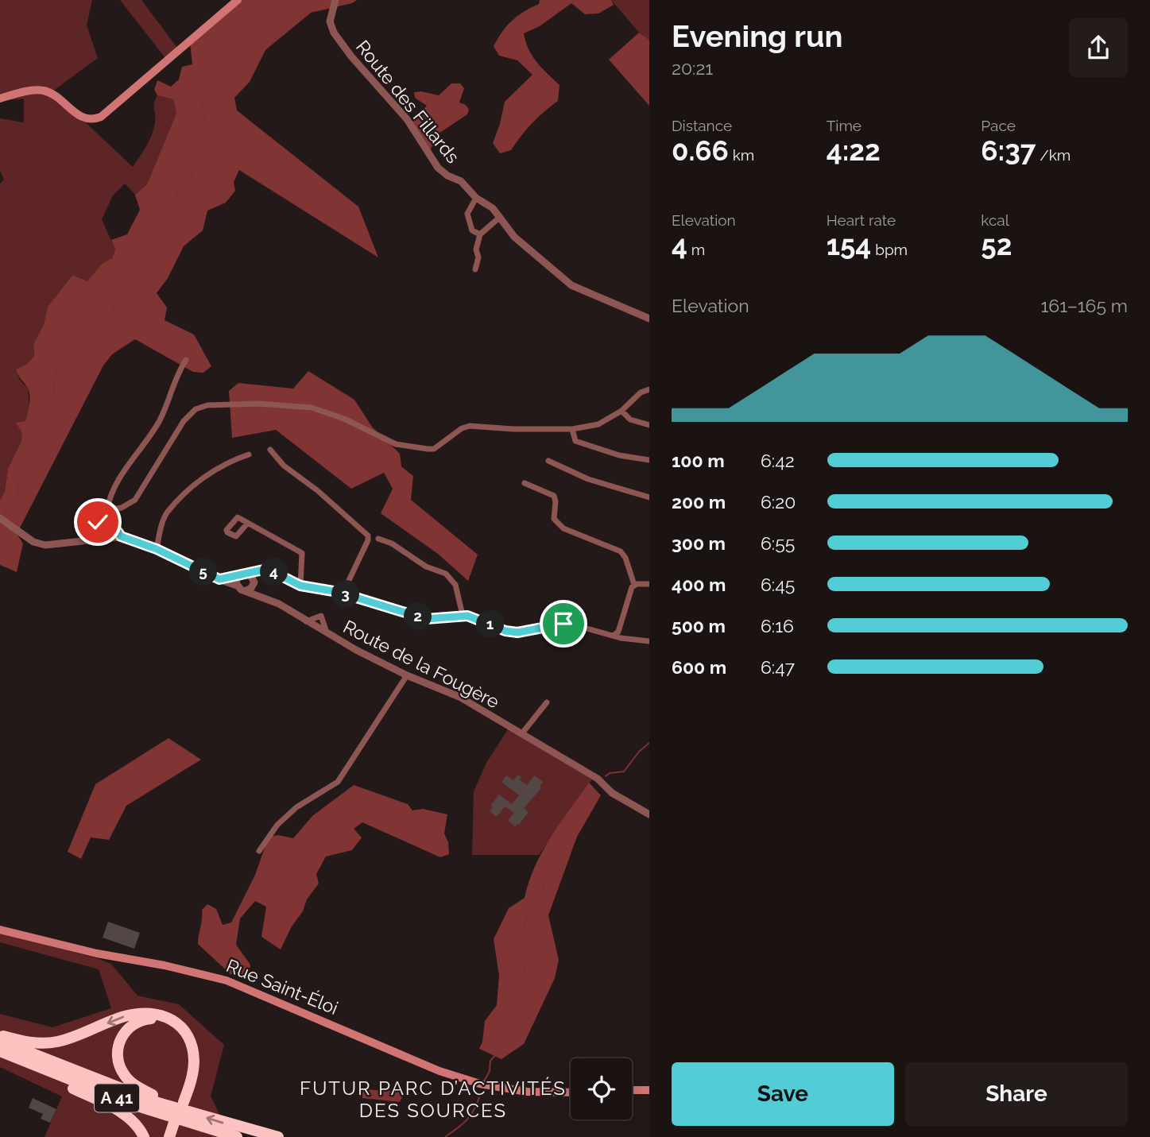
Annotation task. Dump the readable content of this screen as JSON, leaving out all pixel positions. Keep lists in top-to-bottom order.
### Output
{
  "streets": {
    "highway": ["A 41"],
    "main road": ["Rue Saint-Éloi"],
    "street": ["Route des Fillards", "Route de la Fougère"]
  },
  "districts": ["FUTUR PARC D’ACTIVITÉS DES SOURCES"],
  "page": {
    "heading": ["Evening run", "20:21"],
    "stats": [
      ["Distance", "0.66 km"],
      ["Time", "4:22"],
      ["Pace", "6:37 /km"],
      ["Elevation", "4 m"],
      ["Heart rate", "154 bpm"],
      ["kcal", "52"]
    ],
    "chart": ["Elevation", "161–165 m"],
    "list": [
      {
        "name": "100 m",
        "note": "6:42"
      },
      {
        "name": "200 m",
        "note": "6:20"
      },
      {
        "name": "300 m",
        "note": "6:55"
      },
      {
        "name": "400 m",
        "note": "6:45"
      },
      {
        "name": "500 m",
        "note": "6:16"
      },
      {
        "name": "600 m",
        "note": "6:47"
      }
    ],
    "pins": [
      "4",
      "5",
      "3",
      "2",
      "1"
    ],
    "buttons": ["Save", "Share"]
  }
}
